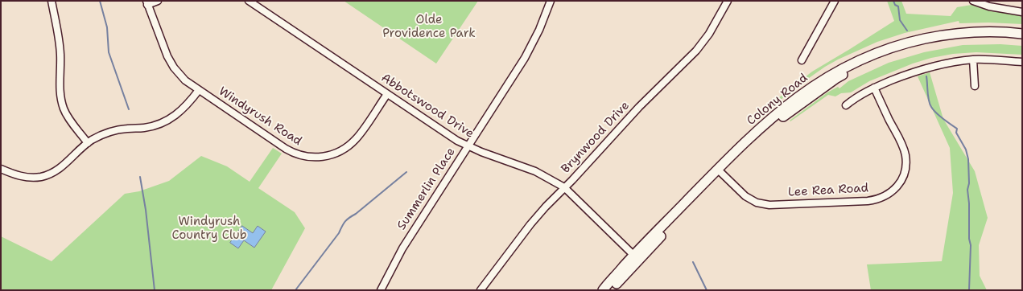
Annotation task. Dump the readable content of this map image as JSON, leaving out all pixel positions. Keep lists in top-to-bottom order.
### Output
{
  "streets": {
    "main road": ["Colony Road"],
    "street": [
      "Abbotswood Drive",
      "Windyrush Road",
      "Brynwood Drive",
      "Summerlin Place",
      "Lee Rea Road"
    ]
  },
  "crossings": [
    ["Colony Road", "Abbotswood Drive"],
    ["Colony Road", "Lee Rea Road"],
    ["Abbotswood Drive", "Windyrush Road"],
    ["Abbotswood Drive", "Brynwood Drive"],
    ["Abbotswood Drive", "Summerlin Place"]
  ],
  "parks": ["Olde Providence Park", "Windyrush Country Club"]
}
